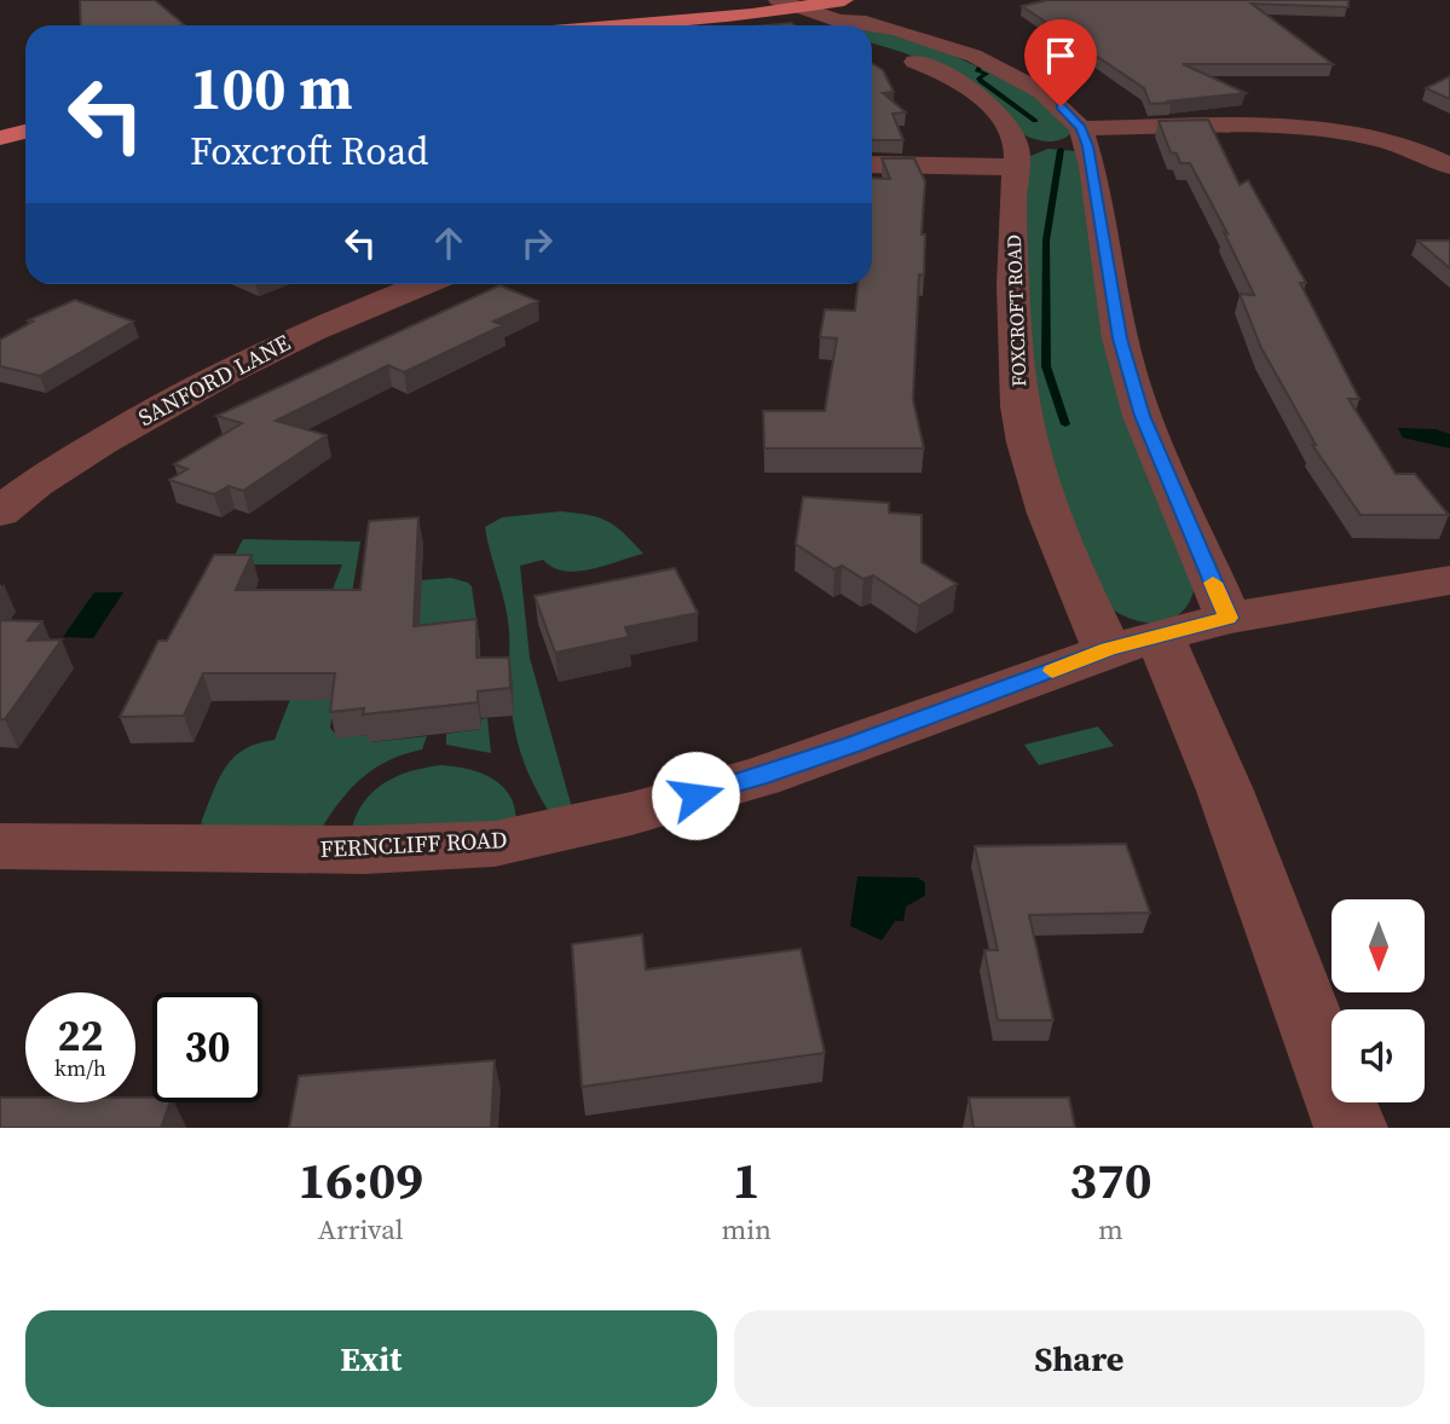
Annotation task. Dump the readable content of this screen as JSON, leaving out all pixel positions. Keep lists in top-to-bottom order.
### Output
{
  "streets": {
    "street": ["FOXCROFT ROAD", "SANFORD LANE", "FERNCLIFF ROAD"]
  },
  "crossings": [
    ["FOXCROFT ROAD", "FERNCLIFF ROAD"]
  ],
  "north": "bottom",
  "page": {
    "turn": ["100 m", "Foxcroft Road"],
    "speed": "22 km/h",
    "limit": "30",
    "eta": [
      "16:09",
      "Arrival",
      "1",
      "min",
      "370",
      "m"
    ],
    "buttons": ["Exit", "Share"]
  }
}
